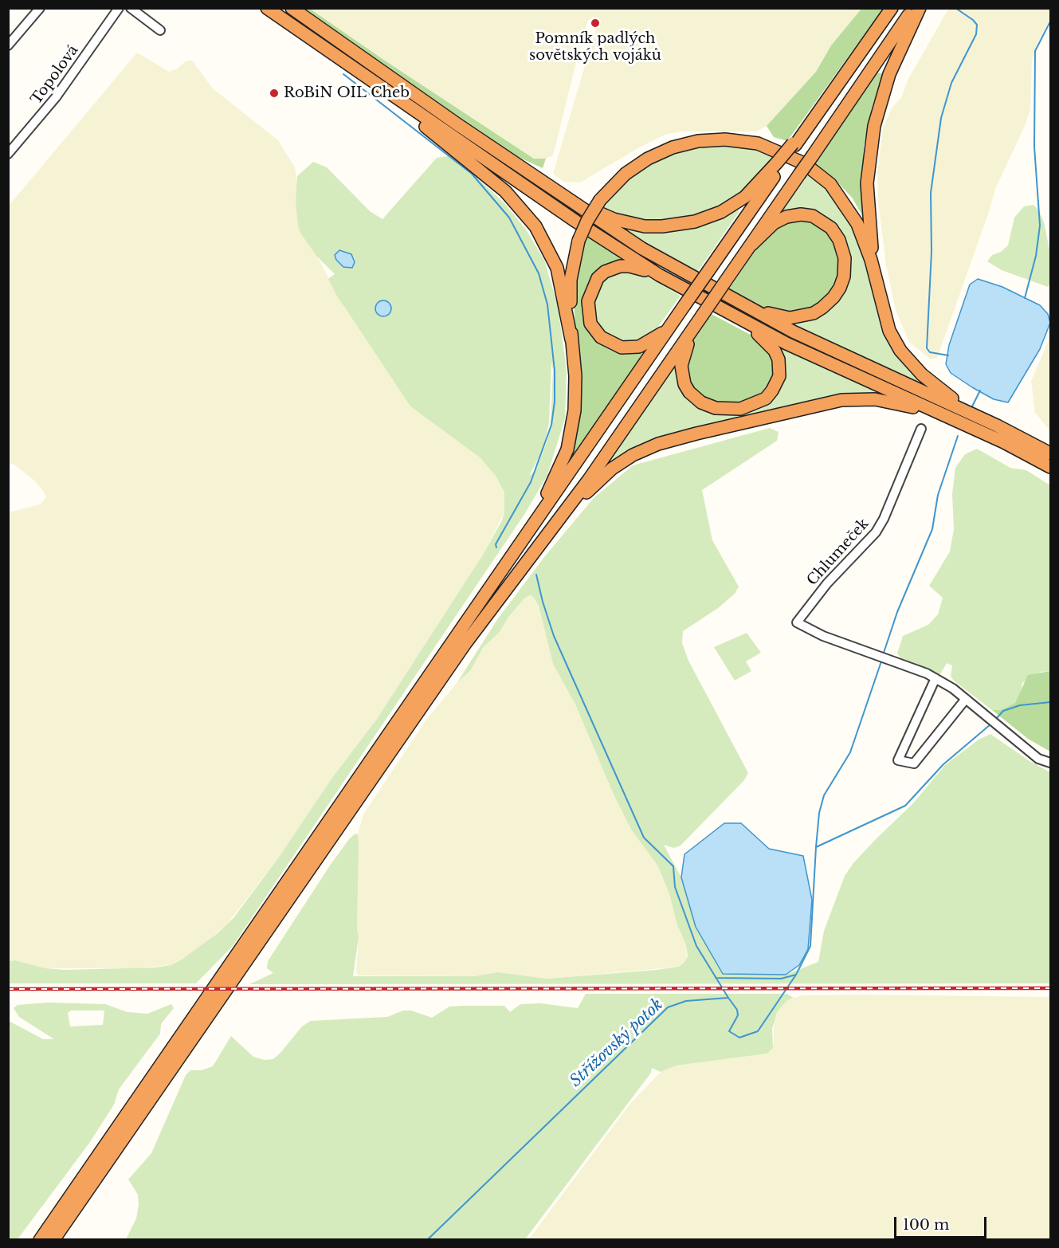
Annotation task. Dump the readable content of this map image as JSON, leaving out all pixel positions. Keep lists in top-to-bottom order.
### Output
{
  "streets": {
    "street": ["Topolová", "Chlumeček"]
  },
  "water": ["Střížovský potok"],
  "places": ["Pomník padlých sovětských vojáků", "RoBiN OIL Cheb"],
  "scale_bar": "100 m"
}
